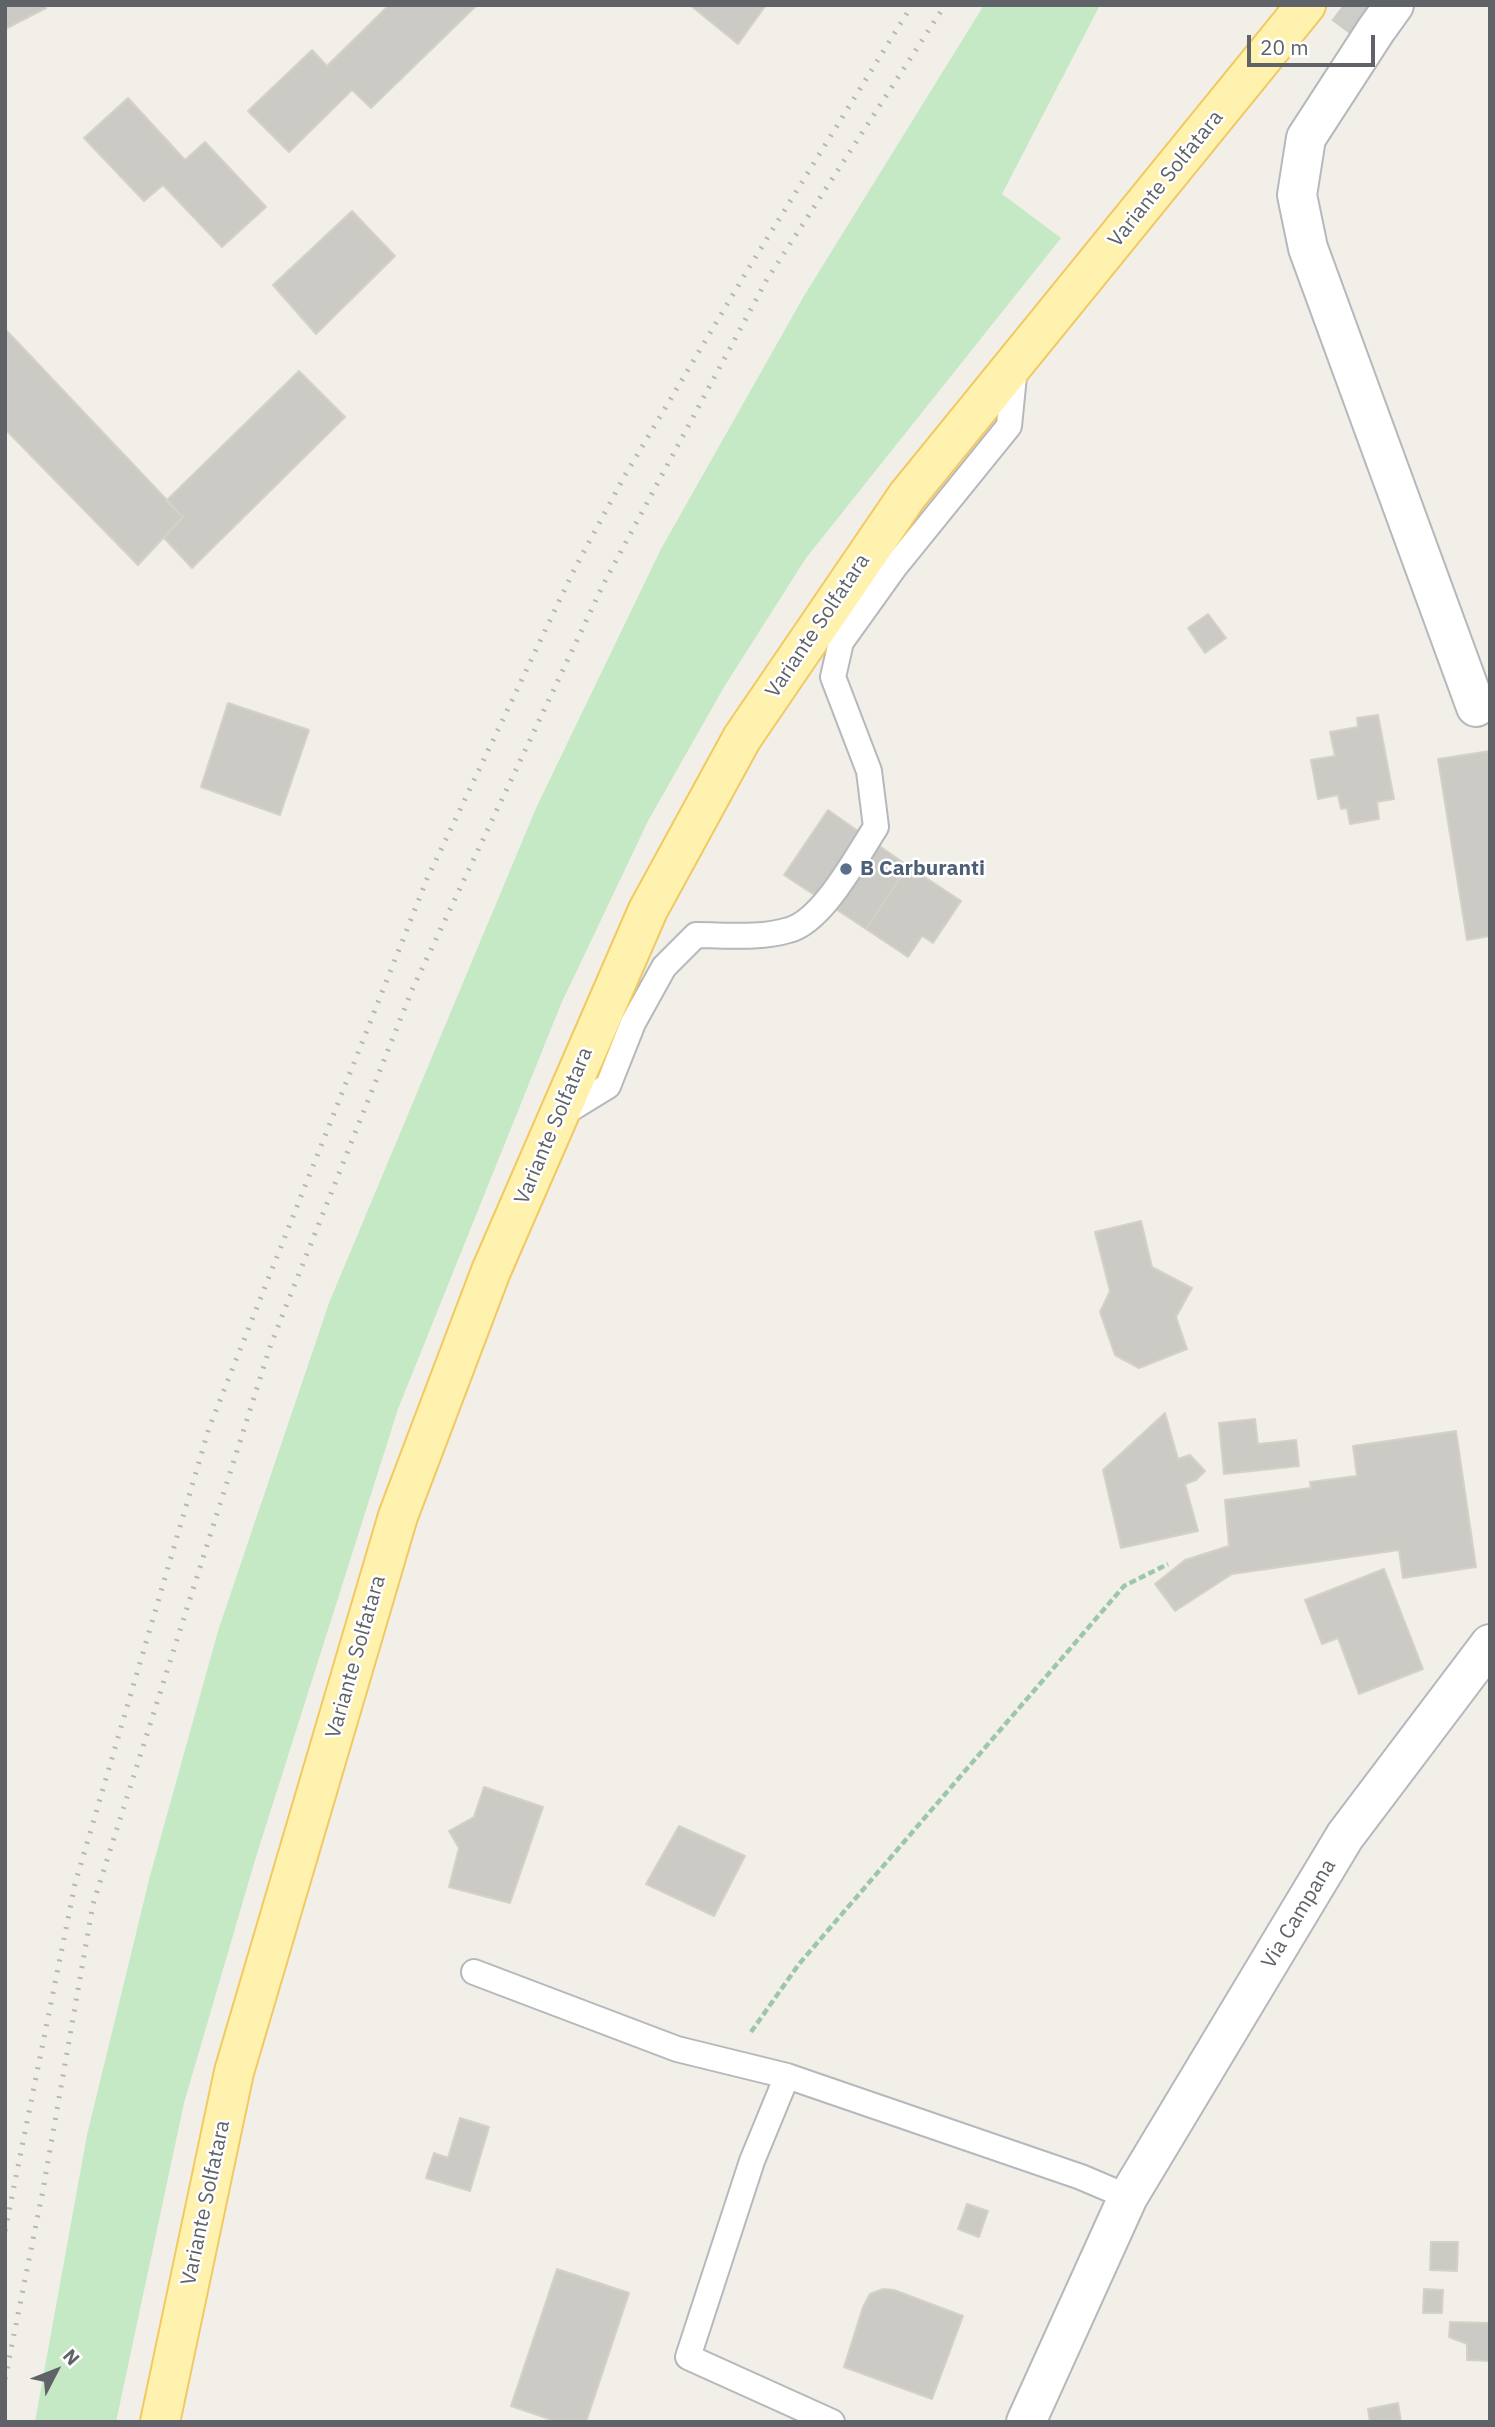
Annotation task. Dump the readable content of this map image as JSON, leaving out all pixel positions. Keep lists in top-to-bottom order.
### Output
{
  "streets": {
    "main road": ["Variante Solfatara"],
    "street": ["Via Campana"]
  },
  "places": ["B Carburanti"],
  "scale_bar": "20 m",
  "north": "top right"
}
